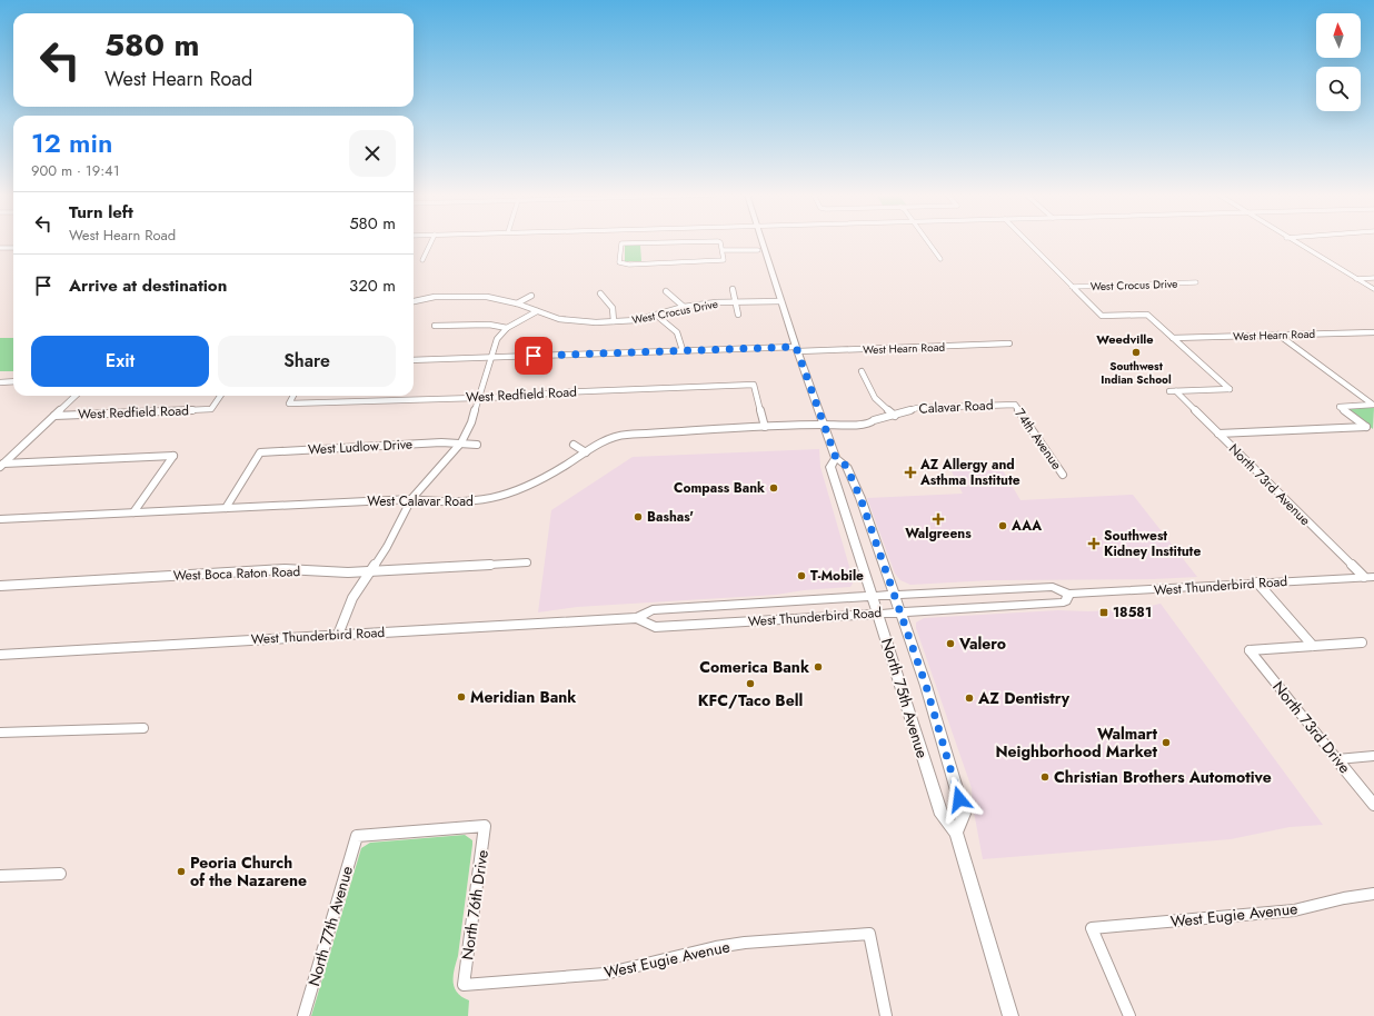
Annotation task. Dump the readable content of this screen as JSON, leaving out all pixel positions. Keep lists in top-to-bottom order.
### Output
{
  "streets": {
    "main road": ["West Thunderbird Road", "North 75th Avenue"],
    "street": [
      "West Crocus Drive",
      "West Hearn Road",
      "West Redfield Road",
      "Calavar Road",
      "74th Avenue",
      "West Ludlow Drive",
      "North 73rd Avenue",
      "West Calavar Road",
      "West Boca Raton Road",
      "North 73rd Drive",
      "North 76th Drive",
      "West Eugie Avenue",
      "North 77th Avenue"
    ]
  },
  "crossings": [
    ["West Crocus Drive", "North 75th Avenue"],
    ["West Hearn Road", "North 73rd Avenue"],
    ["West Hearn Road", "North 75th Avenue"],
    ["West Redfield Road", "West Calavar Road"],
    ["Calavar Road", "74th Avenue"],
    ["Calavar Road", "West Calavar Road"],
    ["Calavar Road", "North 75th Avenue"],
    ["West Ludlow Drive", "West Calavar Road"],
    ["North 73rd Avenue", "West Thunderbird Road"],
    ["West Calavar Road", "North 75th Avenue"],
    ["West Thunderbird Road", "North 75th Avenue"],
    ["North 76th Drive", "West Eugie Avenue"],
    ["North 76th Drive", "North 77th Avenue"]
  ],
  "districts": ["Weedville"],
  "places": {
    "other": [
      "Southwest Indian School",
      "Compass Bank",
      "Bashas'",
      "AAA",
      "T-Mobile",
      "Valero",
      "Comerica Bank",
      "KFC/Taco Bell",
      "Meridian Bank",
      "AZ Dentistry",
      "Walmart Neighborhood Market",
      "Christian Brothers Automotive",
      "Peoria Church of the Nazarene"
    ],
    "health": ["AZ Allergy and Asthma Institute", "Walgreens", "Southwest Kidney Institute"],
    "transit": ["18581"]
  },
  "north": "top",
  "page": {
    "turn": ["580 m", "West Hearn Road"],
    "heading": ["12 min", "900 m · 19:41"],
    "list": [
      {
        "name": "Turn left",
        "note": "West Hearn Road",
        "value": "580 m"
      },
      {
        "name": "Arrive at destination",
        "value": "320 m"
      }
    ],
    "buttons": ["Exit", "Share"]
  }
}
